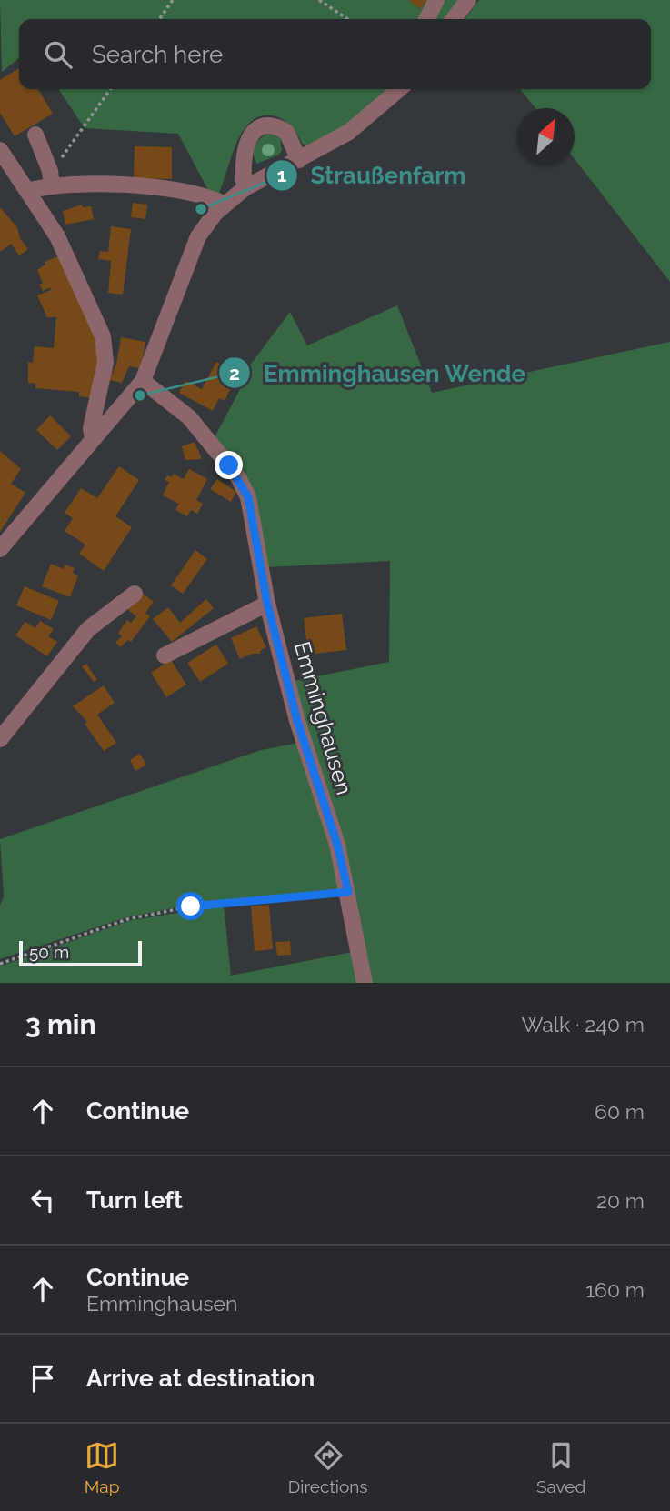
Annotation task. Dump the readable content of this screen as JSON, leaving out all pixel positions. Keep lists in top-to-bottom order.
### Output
{
  "streets": {
    "street": ["Emminghausen"]
  },
  "places": ["Straußenfarm", "Emminghausen Wende"],
  "scale_bar": "50 m",
  "north": "top right",
  "page": {
    "search": "Search here",
    "scale": "50 m",
    "heading": ["3 min", "Walk · 240 m"],
    "list": [
      ["Continue", "60 m"],
      ["Turn left", "20 m"],
      ["Continue", "Emminghausen", "160 m"],
      "Arrive at destination"
    ],
    "nav": ["Map", "Directions", "Saved"]
  }
}
